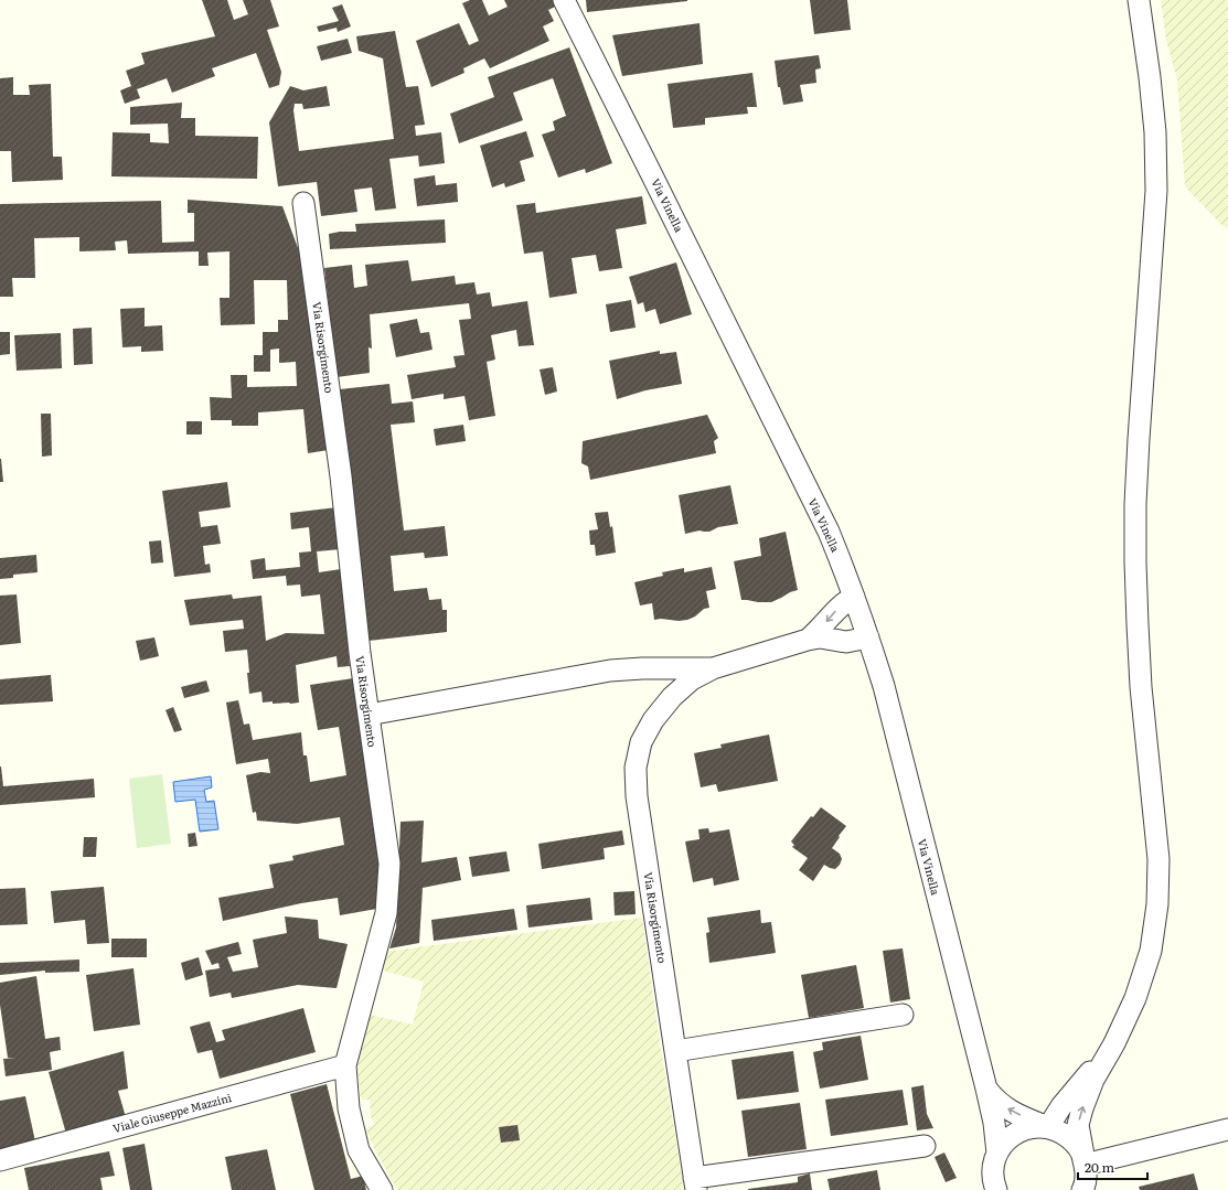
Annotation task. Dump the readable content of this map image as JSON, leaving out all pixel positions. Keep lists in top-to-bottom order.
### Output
{
  "streets": {
    "street": ["Via Vinella", "Via Risorgimento", "Viale Giuseppe Mazzini"]
  },
  "crossings": [
    ["Via Risorgimento", "Viale Giuseppe Mazzini"]
  ],
  "scale_bar": "20 m"
}
